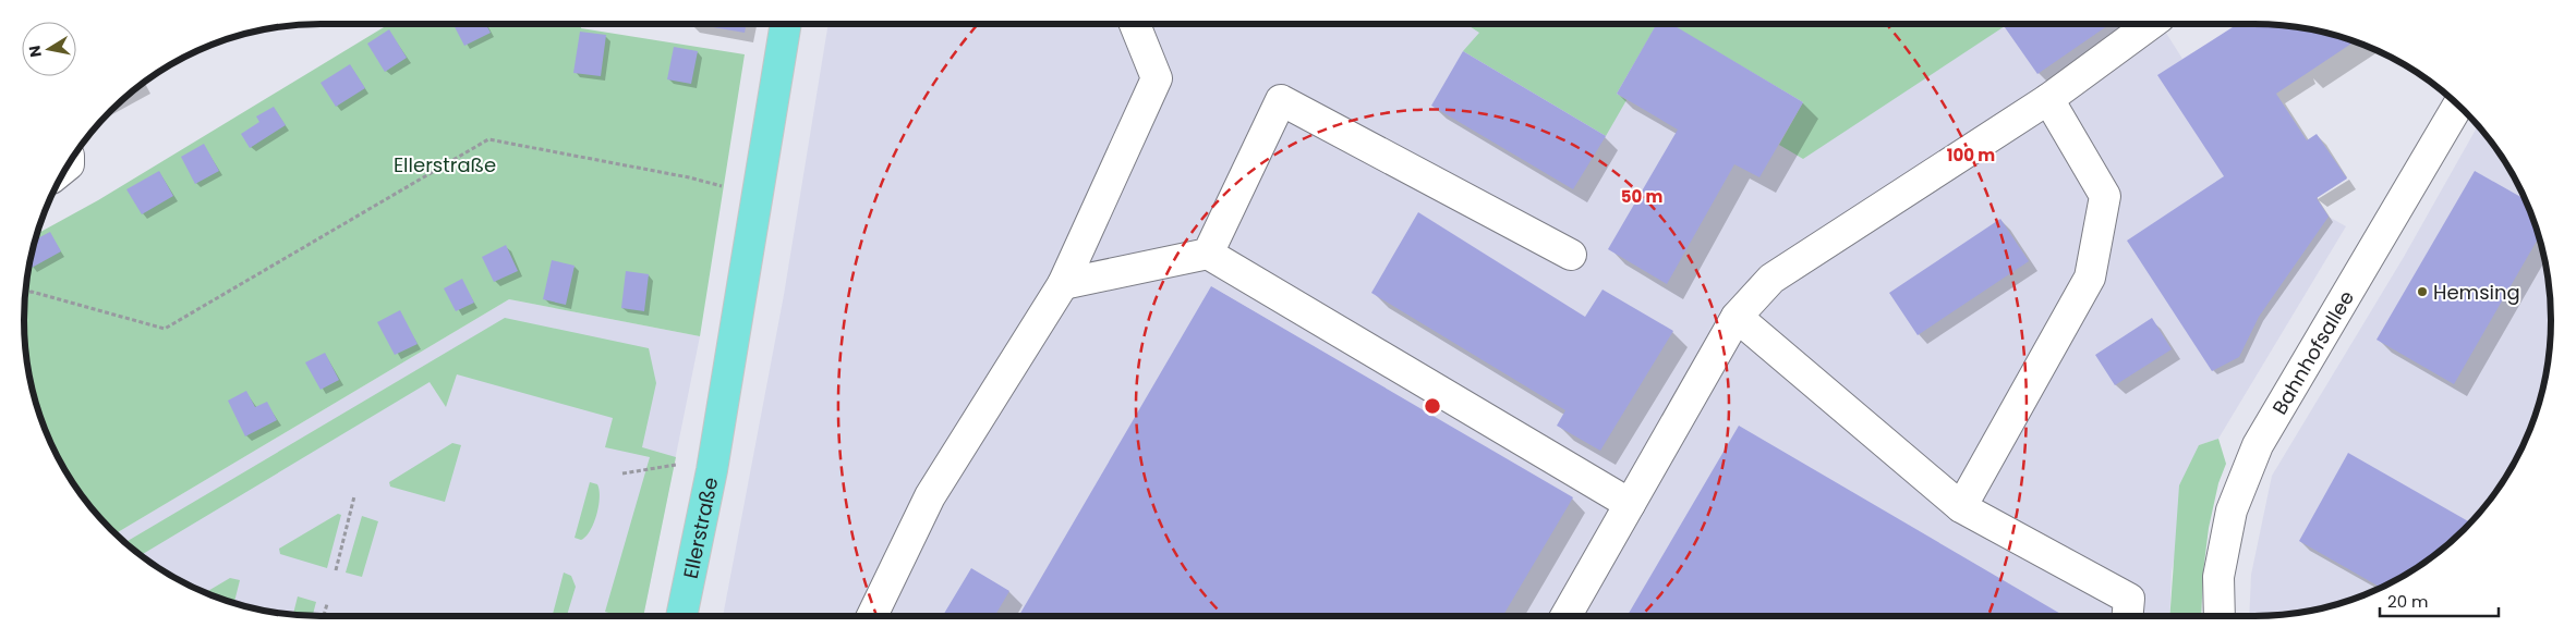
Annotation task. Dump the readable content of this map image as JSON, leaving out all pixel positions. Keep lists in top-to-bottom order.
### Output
{
  "streets": {
    "main road": ["Ellerstraße"],
    "street": ["Bahnhofsallee"]
  },
  "parks": ["Ellerstraße"],
  "places": ["Hemsing"],
  "scale_bar": "20 m",
  "north": "left",
  "rings": ["100 m", "50 m"]
}
